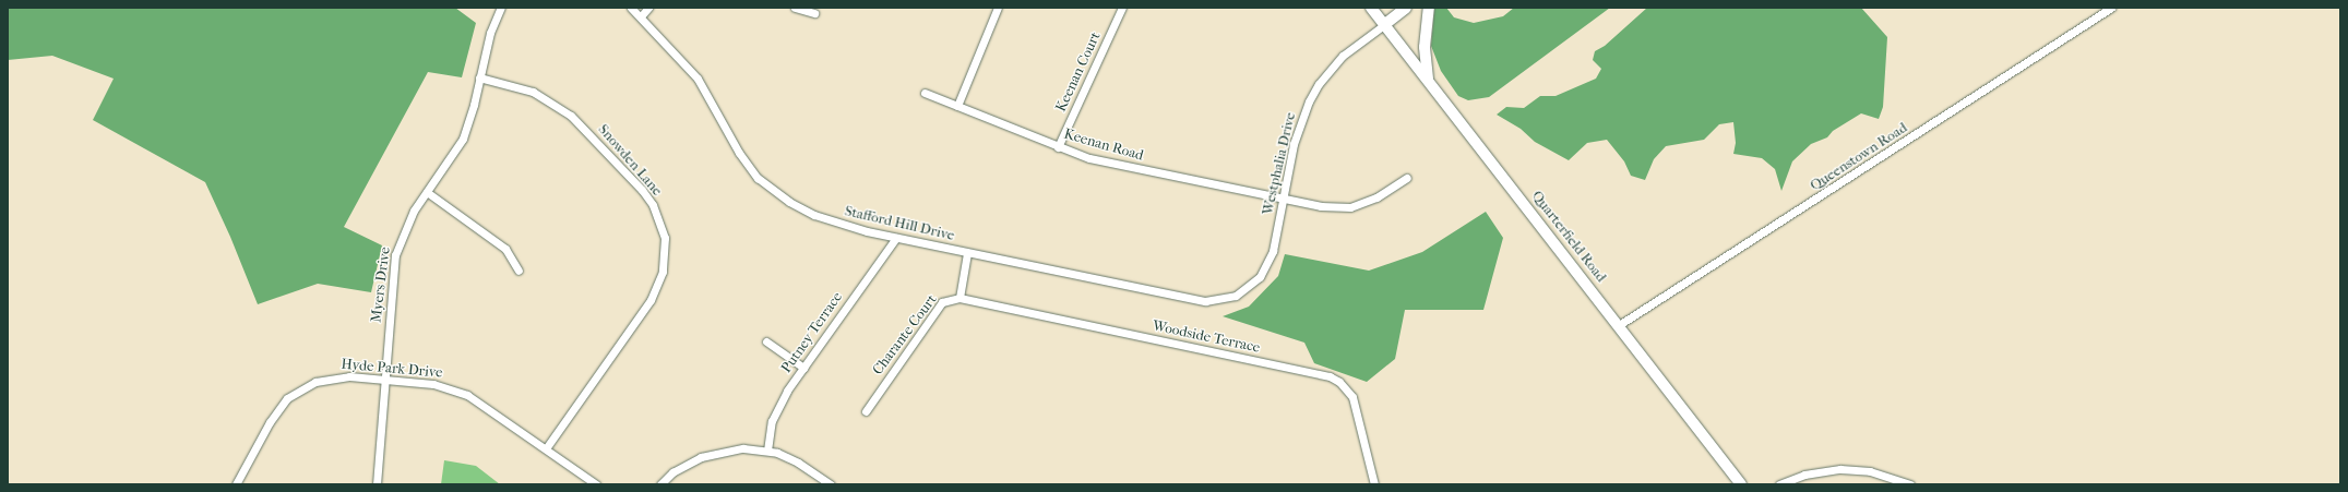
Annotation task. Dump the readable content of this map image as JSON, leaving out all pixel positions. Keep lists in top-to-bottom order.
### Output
{
  "streets": {
    "main road": ["Quarterfield Road"],
    "street": [
      "Keenan Court",
      "Keenan Road",
      "Queenstown Road",
      "Snowden Lane",
      "Westphalia Drive",
      "Stafford Hill Drive",
      "Myers Drive",
      "Putney Terrace",
      "Charante Court",
      "Woodside Terrace",
      "Hyde Park Drive"
    ]
  },
  "crossings": [
    ["Keenan Court", "Keenan Road"],
    ["Keenan Road", "Westphalia Drive"],
    ["Queenstown Road", "Quarterfield Road"],
    ["Snowden Lane", "Myers Drive"],
    ["Snowden Lane", "Hyde Park Drive"],
    ["Westphalia Drive", "Stafford Hill Drive"],
    ["Westphalia Drive", "Quarterfield Road"],
    ["Stafford Hill Drive", "Putney Terrace"],
    ["Stafford Hill Drive", "Charante Court"],
    ["Myers Drive", "Hyde Park Drive"],
    ["Charante Court", "Woodside Terrace"]
  ]
}
